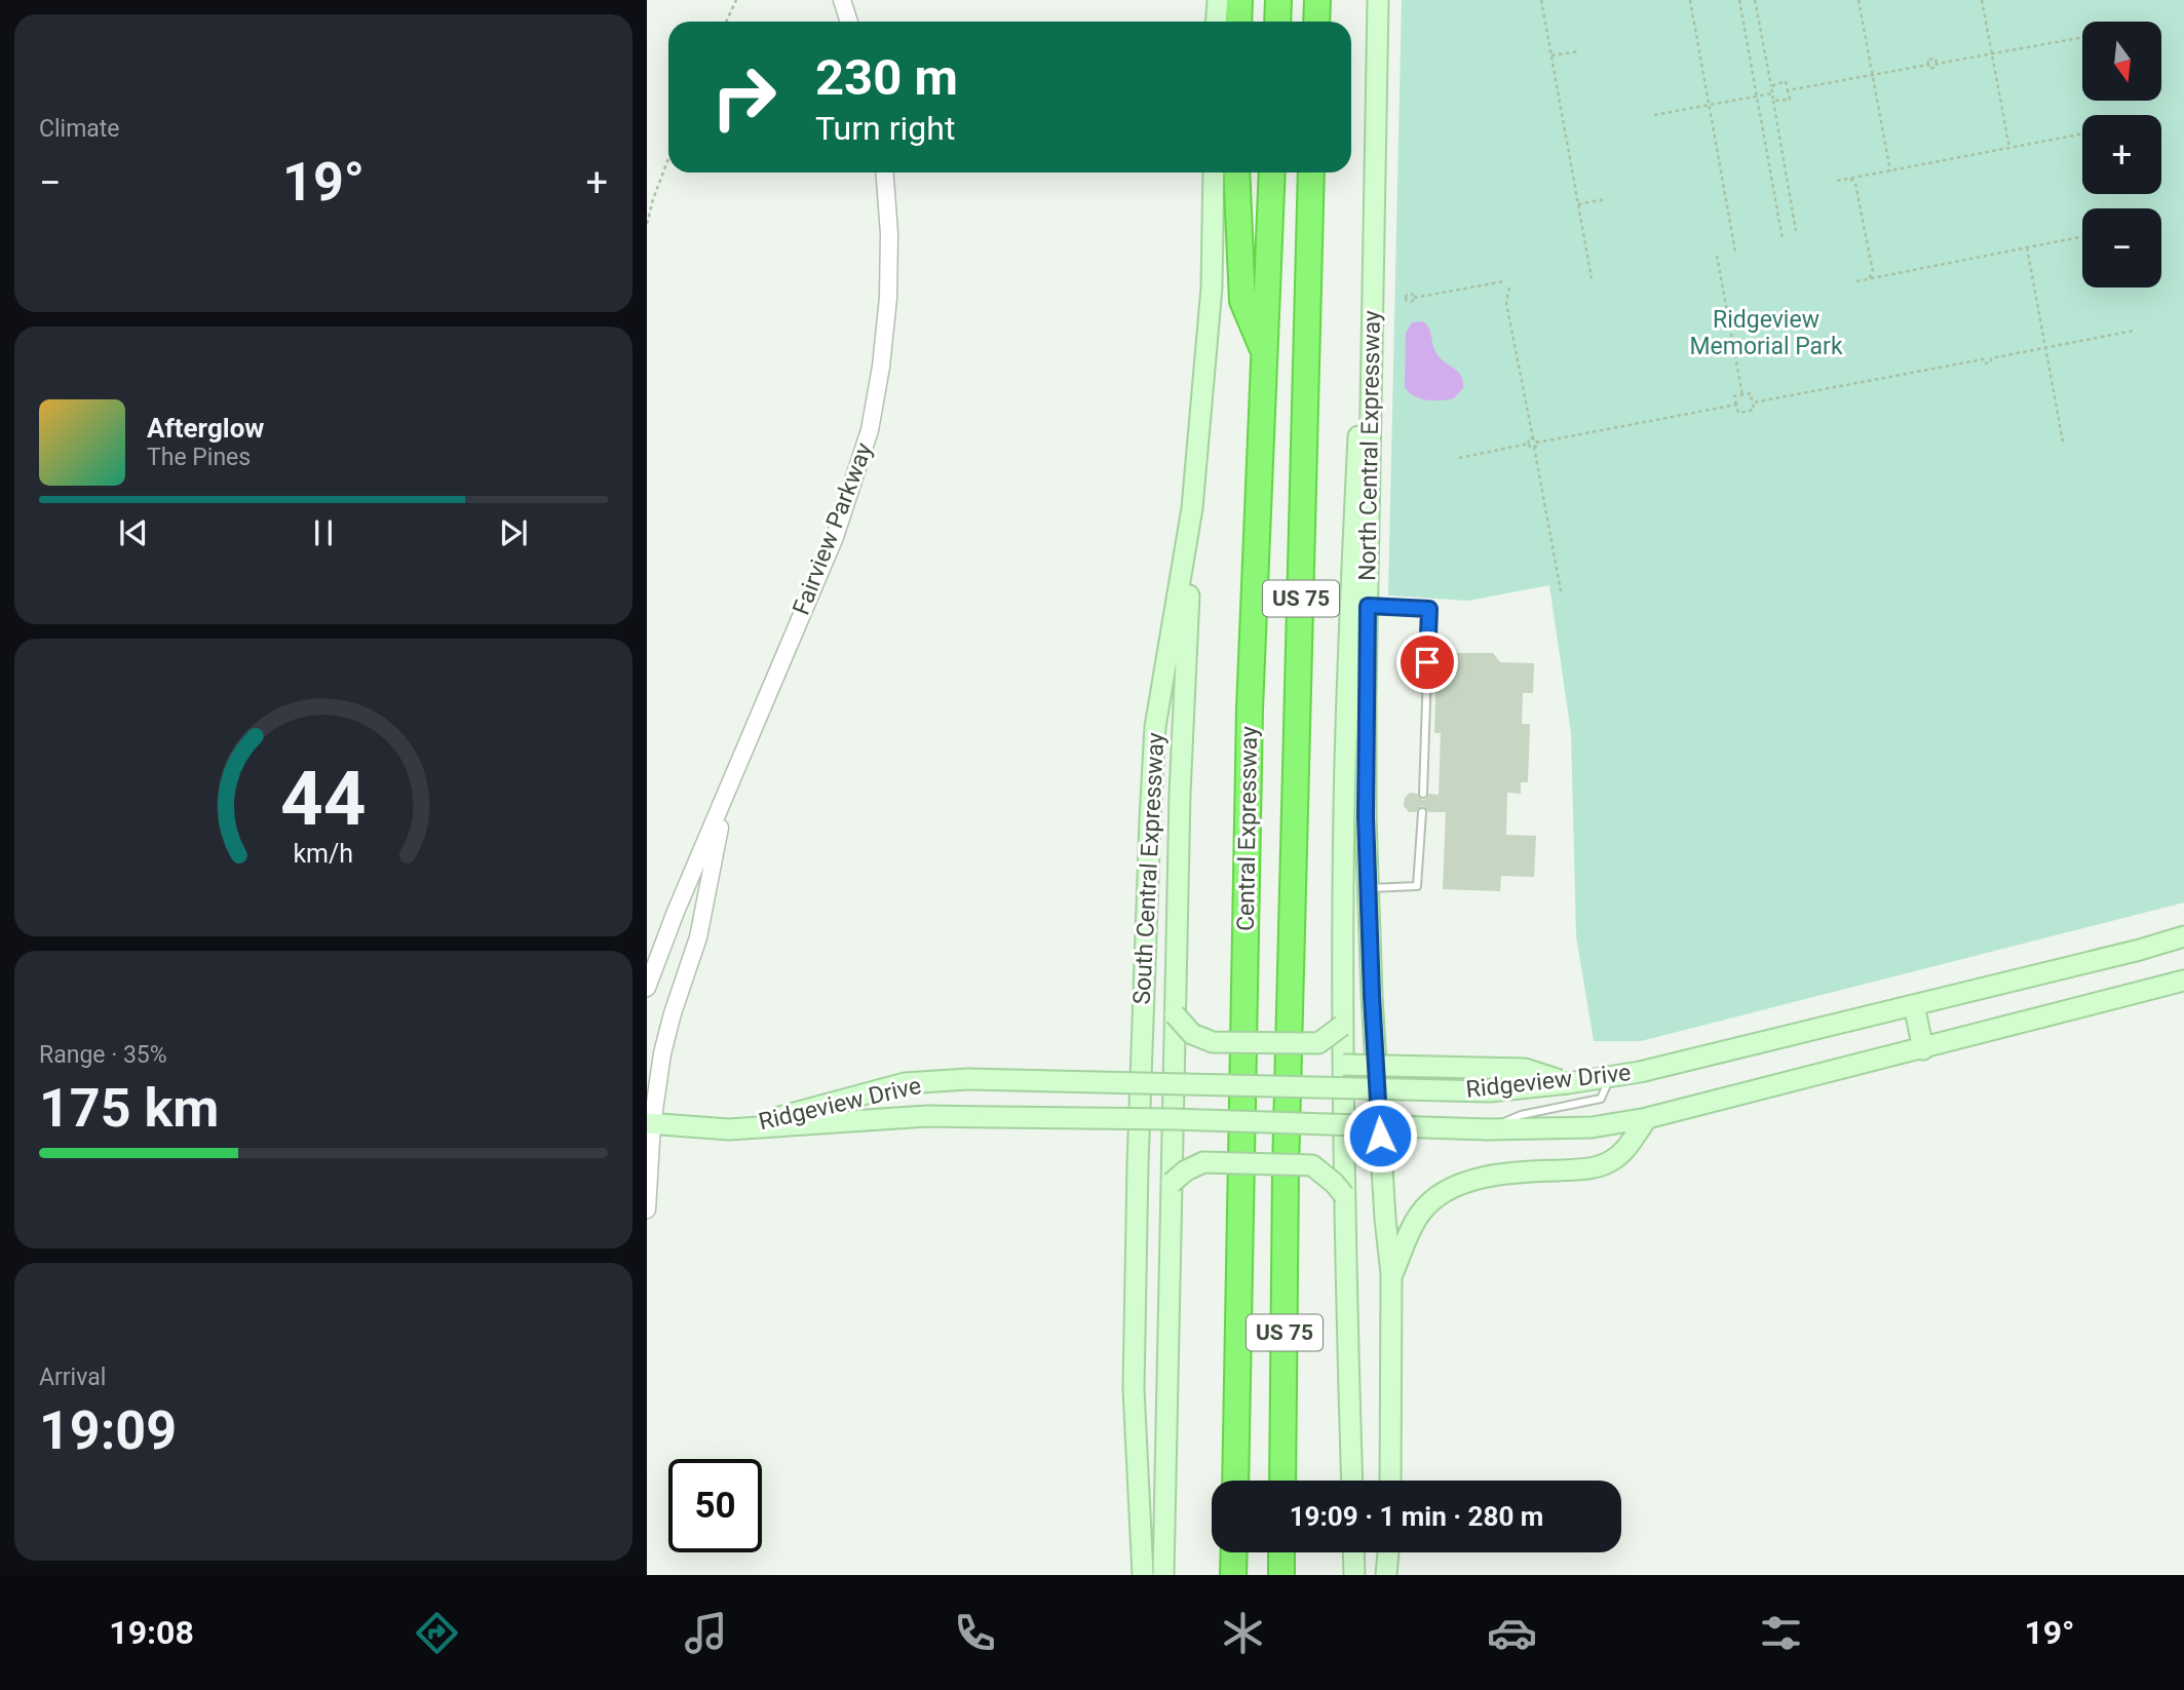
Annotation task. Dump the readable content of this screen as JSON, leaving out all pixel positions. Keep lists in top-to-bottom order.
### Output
{
  "streets": {
    "highway": ["US 75", "Central Expressway"],
    "main road": ["North Central Expressway", "South Central Expressway", "Ridgeview Drive"],
    "street": ["Fairview Parkway"]
  },
  "crossings": [
    ["Fairview Parkway", "Ridgeview Drive"]
  ],
  "parks": ["Ridgeview Memorial Park"],
  "north": "bottom",
  "page": {
    "tile": [
      "Climate",
      ["Range · 35%", "175 km"],
      ["Arrival", "19:09"]
    ],
    "map_buttons": ["+", "−"],
    "turn": ["230 m", "Turn right"],
    "heat": ["−", "19°", "+"],
    "song": ["Afterglow", "The Pines"],
    "limit": "50",
    "trip": "19:09 · 1 min · 280 m",
    "tabs": ["19:08", "19°"],
    "gauge": ["44", "km/h"]
  }
}
